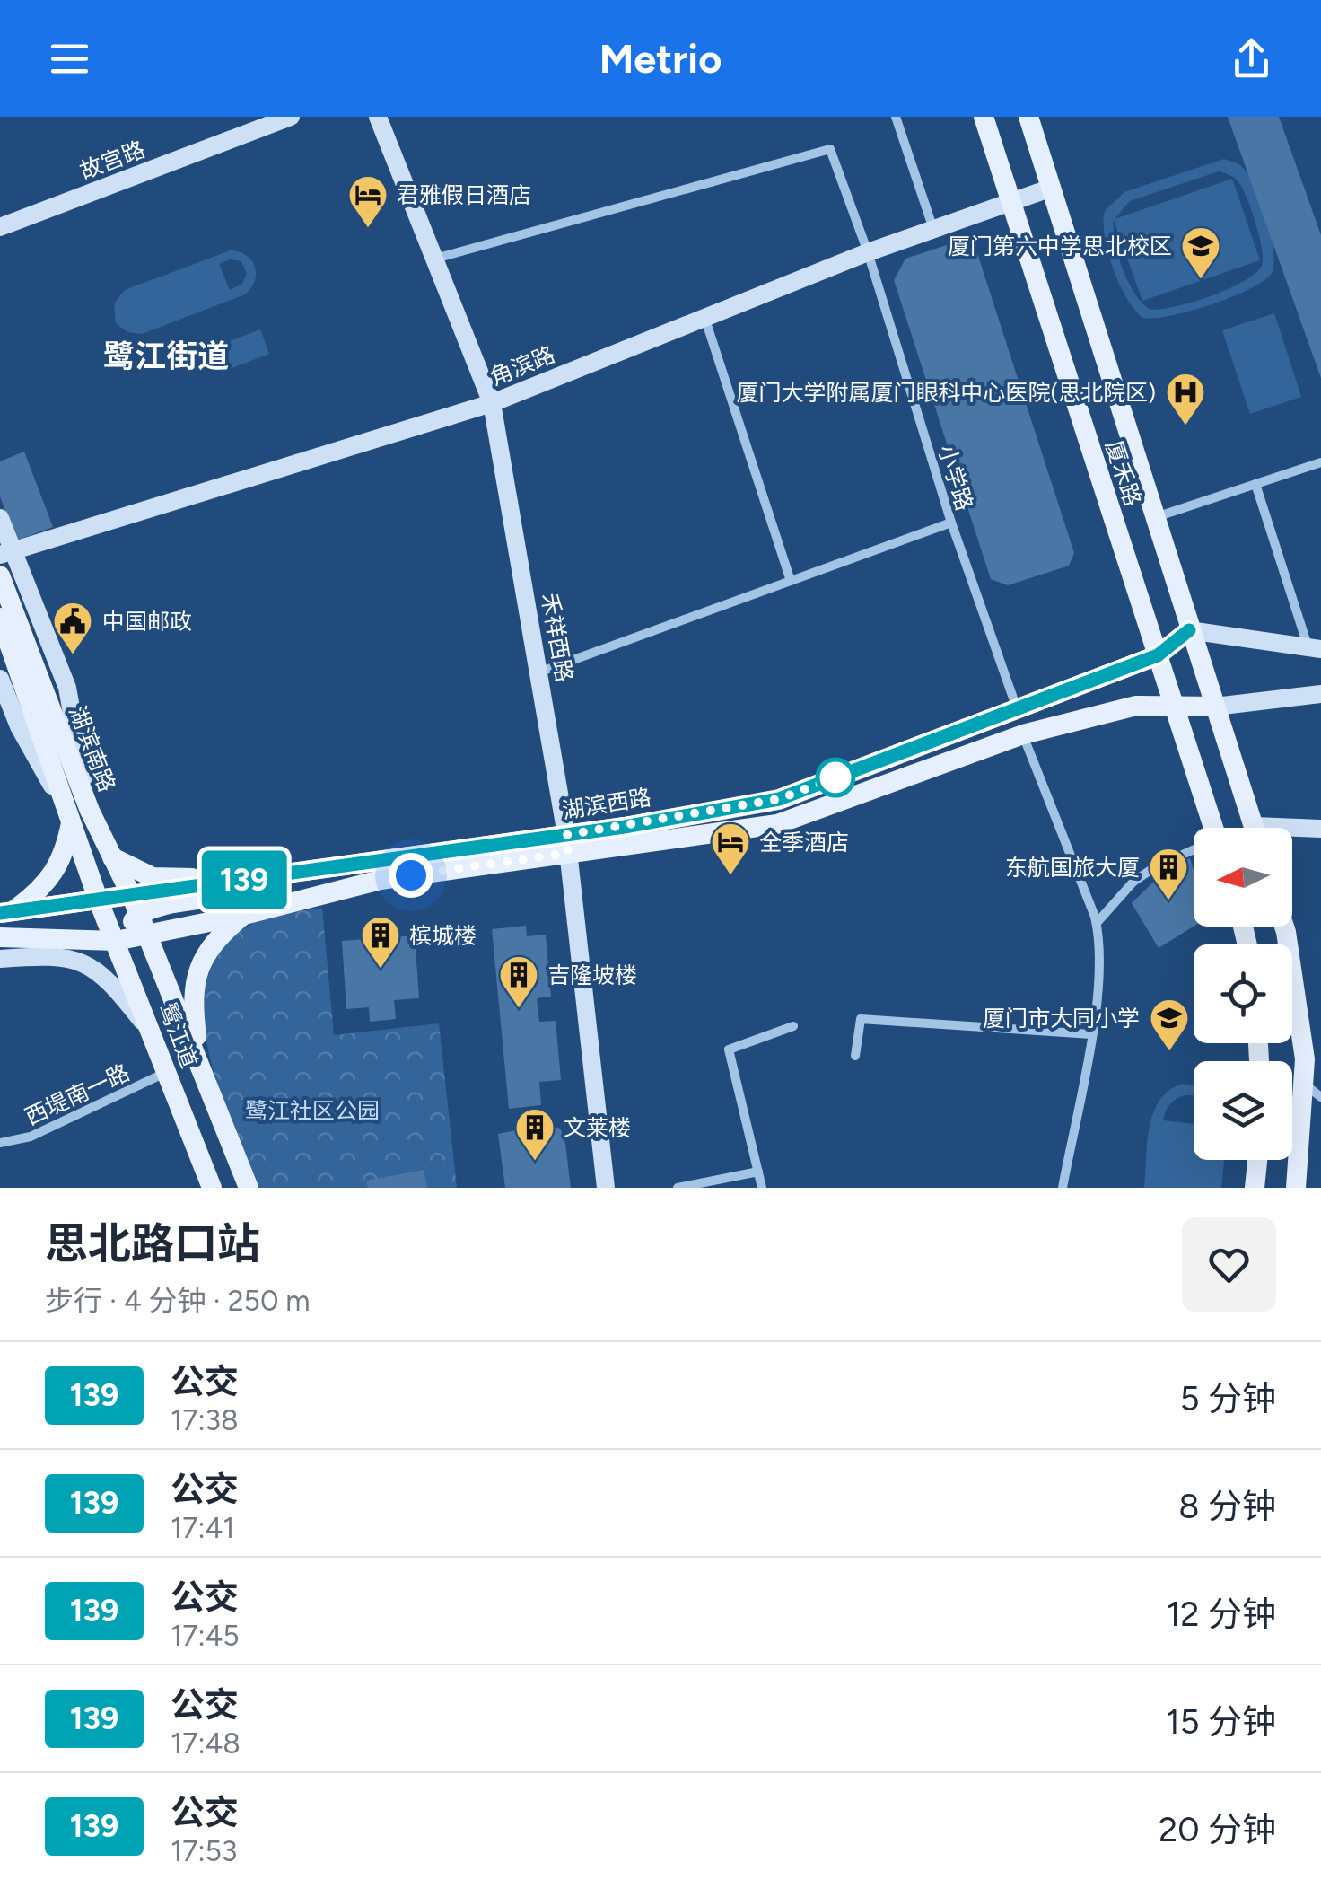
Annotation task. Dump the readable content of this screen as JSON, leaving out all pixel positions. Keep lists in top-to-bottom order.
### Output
{
  "streets": {
    "main road": [
      "厦禾路",
      "湖滨南路",
      "湖滨西路",
      "鹭江道"
    ],
    "street": [
      "故宫路",
      "角滨路",
      "小学路",
      "禾祥西路",
      "西堤南一路"
    ]
  },
  "crossings": [
    ["角滨路", "厦禾路"],
    ["角滨路", "小学路"],
    ["角滨路", "禾祥西路"],
    ["厦禾路", "湖滨西路"],
    ["小学路", "禾祥西路"],
    ["小学路", "湖滨西路"],
    ["禾祥西路", "湖滨西路"],
    ["湖滨南路", "湖滨西路"],
    ["湖滨南路", "鹭江道"],
    ["湖滨西路", "鹭江道"],
    ["鹭江道", "西堤南一路"]
  ],
  "districts": ["鹭江街道"],
  "parks": ["鹭江社区公园"],
  "places": {
    "hotel": ["君雅假日酒店", "全季酒店"],
    "school or university": ["厦门第六中学思北校区", "厦门市大同小学"],
    "hospital": ["厦门大学附属厦门眼科中心医院(思北院区)"],
    "public building": ["中国邮政"],
    "building": [
      "东航国旅大厦",
      "槟城楼",
      "吉隆坡楼",
      "文莱楼"
    ]
  },
  "lines": ["bus line 139"],
  "north": "left",
  "page": {
    "header": "Metrio",
    "on_map": "139",
    "heading": ["思北路口站", "步行 · 4 分钟 · 250 m"],
    "list": [
      {
        "mark": "139",
        "name": "公交",
        "note": "17:38",
        "value": "5 分钟"
      },
      {
        "mark": "139",
        "name": "公交",
        "note": "17:41",
        "value": "8 分钟"
      },
      {
        "mark": "139",
        "name": "公交",
        "note": "17:45",
        "value": "12 分钟"
      },
      {
        "mark": "139",
        "name": "公交",
        "note": "17:48",
        "value": "15 分钟"
      },
      {
        "mark": "139",
        "name": "公交",
        "note": "17:53",
        "value": "20 分钟"
      }
    ]
  }
}
